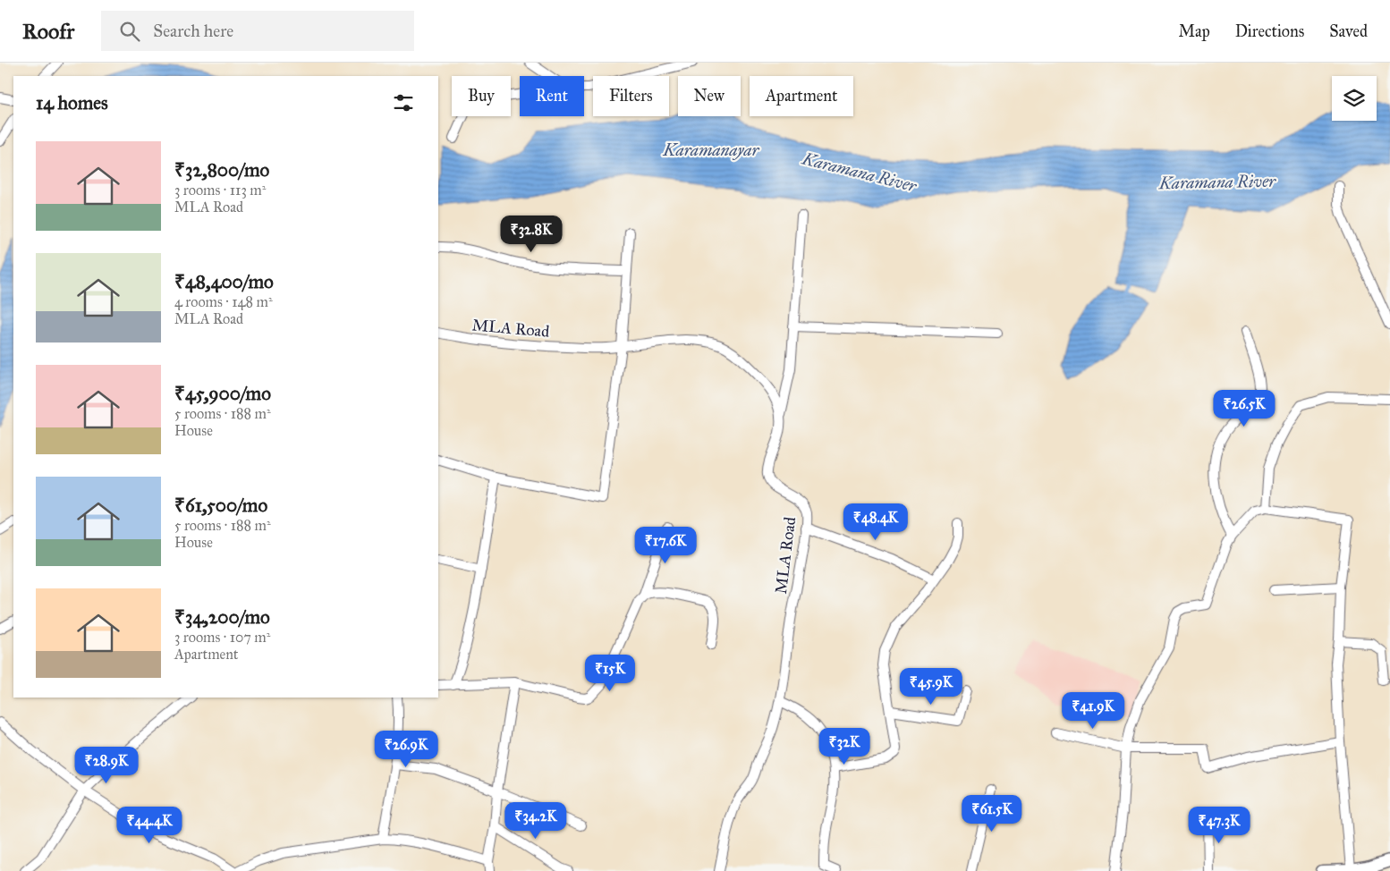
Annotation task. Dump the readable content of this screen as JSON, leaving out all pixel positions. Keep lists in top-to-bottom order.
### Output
{
  "streets": {
    "street": ["MLA Road"]
  },
  "water": ["Karamanayar", "Karamana River"],
  "page": {
    "header": "Roofr",
    "search": "Search here",
    "nav": ["Map", "Directions", "Saved"],
    "chip": [
      "Buy",
      "Rent",
      "Filters",
      "New",
      "Apartment"
    ],
    "heading": "14 homes",
    "list": [
      {
        "name": "₹32,800/mo",
        "note": "3 rooms · 113 m² · MLA Road"
      },
      {
        "name": "₹48,400/mo",
        "note": "4 rooms · 148 m² · MLA Road"
      },
      {
        "name": "₹45,900/mo",
        "note": "5 rooms · 188 m² · House"
      },
      {
        "name": "₹61,500/mo",
        "note": "5 rooms · 188 m² · House"
      },
      {
        "name": "₹34,200/mo",
        "note": "3 rooms · 107 m² · Apartment"
      }
    ],
    "price": [
      "₹32.8K",
      "₹26.5K",
      "₹48.4K",
      "₹17.6K",
      "₹15K",
      "₹45.9K",
      "₹41.9K",
      "₹32K",
      "₹26.9K",
      "₹28.9K",
      "₹61.5K",
      "₹34.2K",
      "₹44.4K",
      "₹47.3K"
    ]
  }
}
